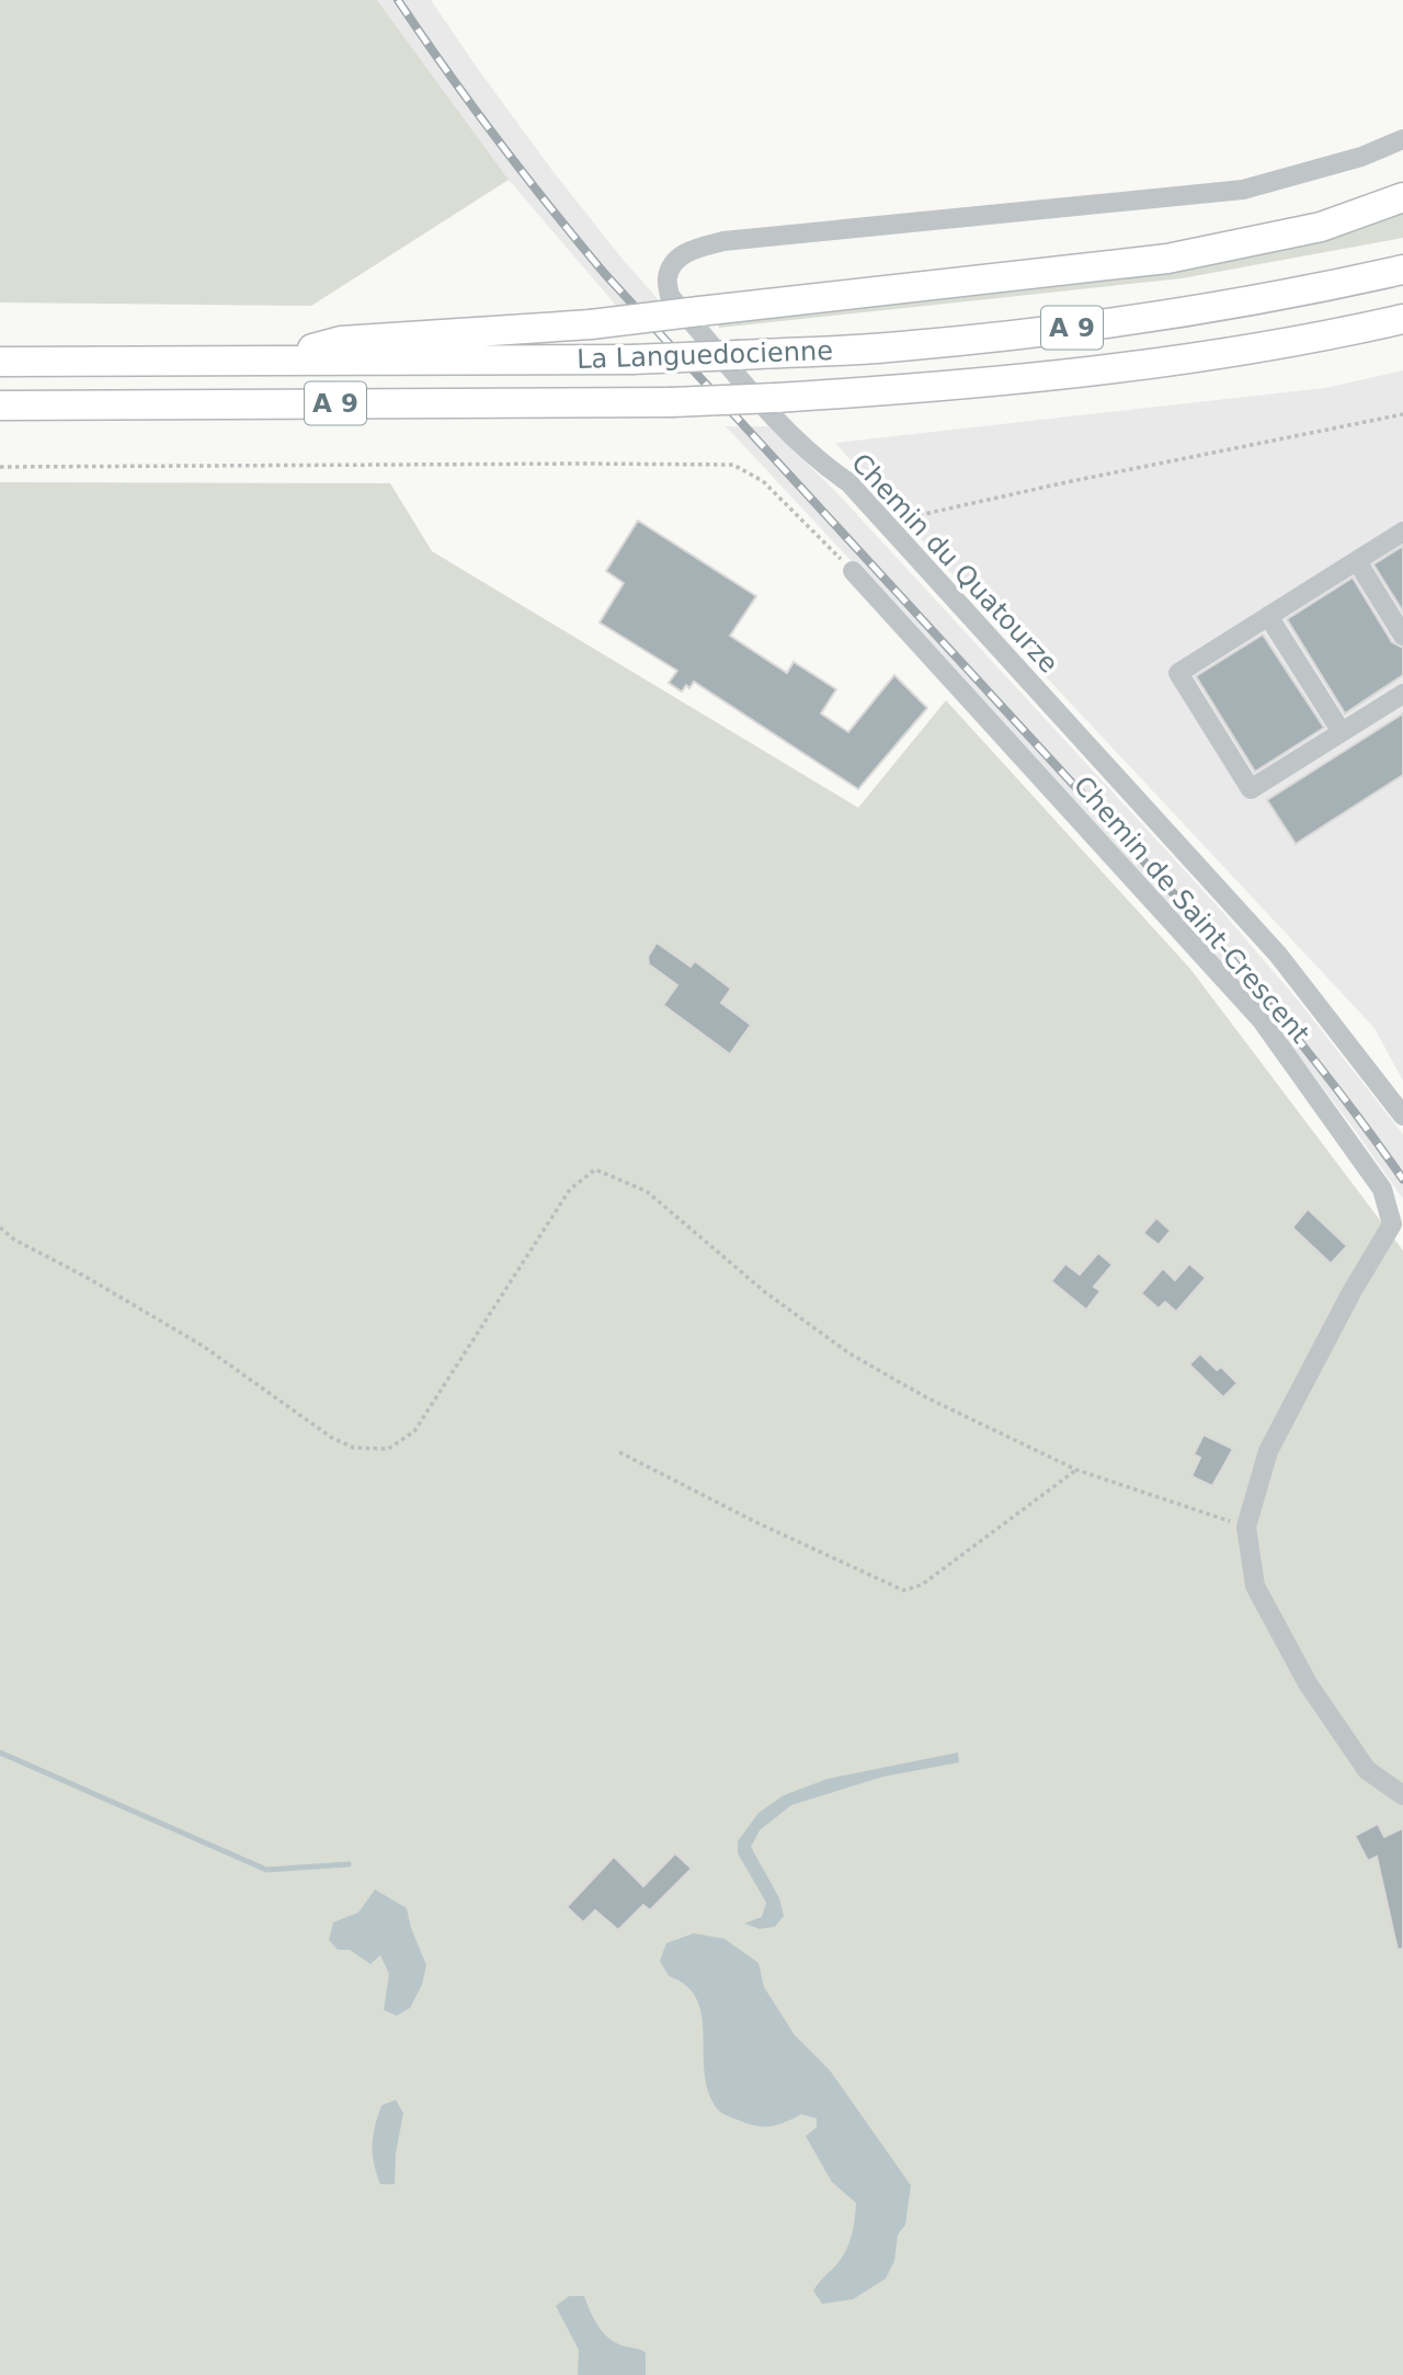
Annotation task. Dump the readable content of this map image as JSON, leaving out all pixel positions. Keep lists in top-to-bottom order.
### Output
{
  "streets": {
    "highway": ["A 9", "La Languedocienne"],
    "street": ["Chemin du Quatourze", "Chemin de Saint-Crescent"]
  }
}
